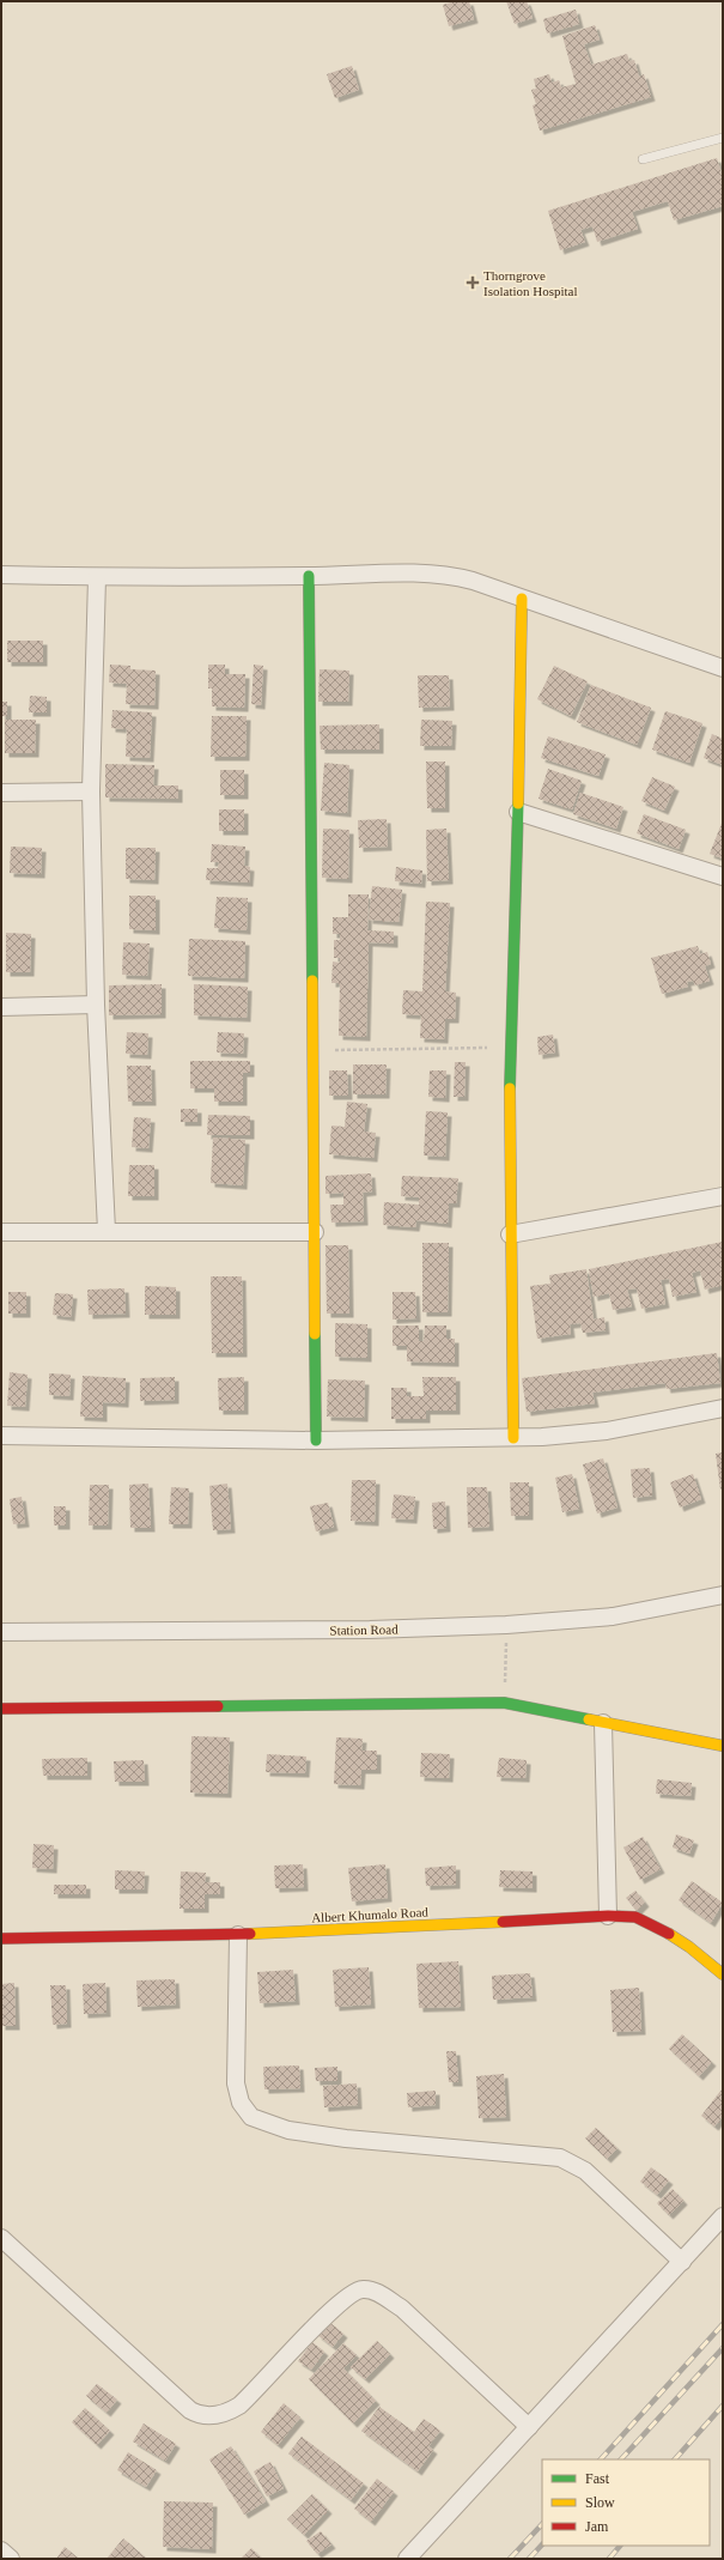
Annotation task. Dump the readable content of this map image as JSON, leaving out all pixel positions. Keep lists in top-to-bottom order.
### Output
{
  "streets": {
    "street": ["Station Road", "Albert Khumalo Road"]
  },
  "places": {
    "health": ["Thorngrove Isolation Hospital"]
  },
  "legend": ["Fast", "Slow", "Jam"]
}
